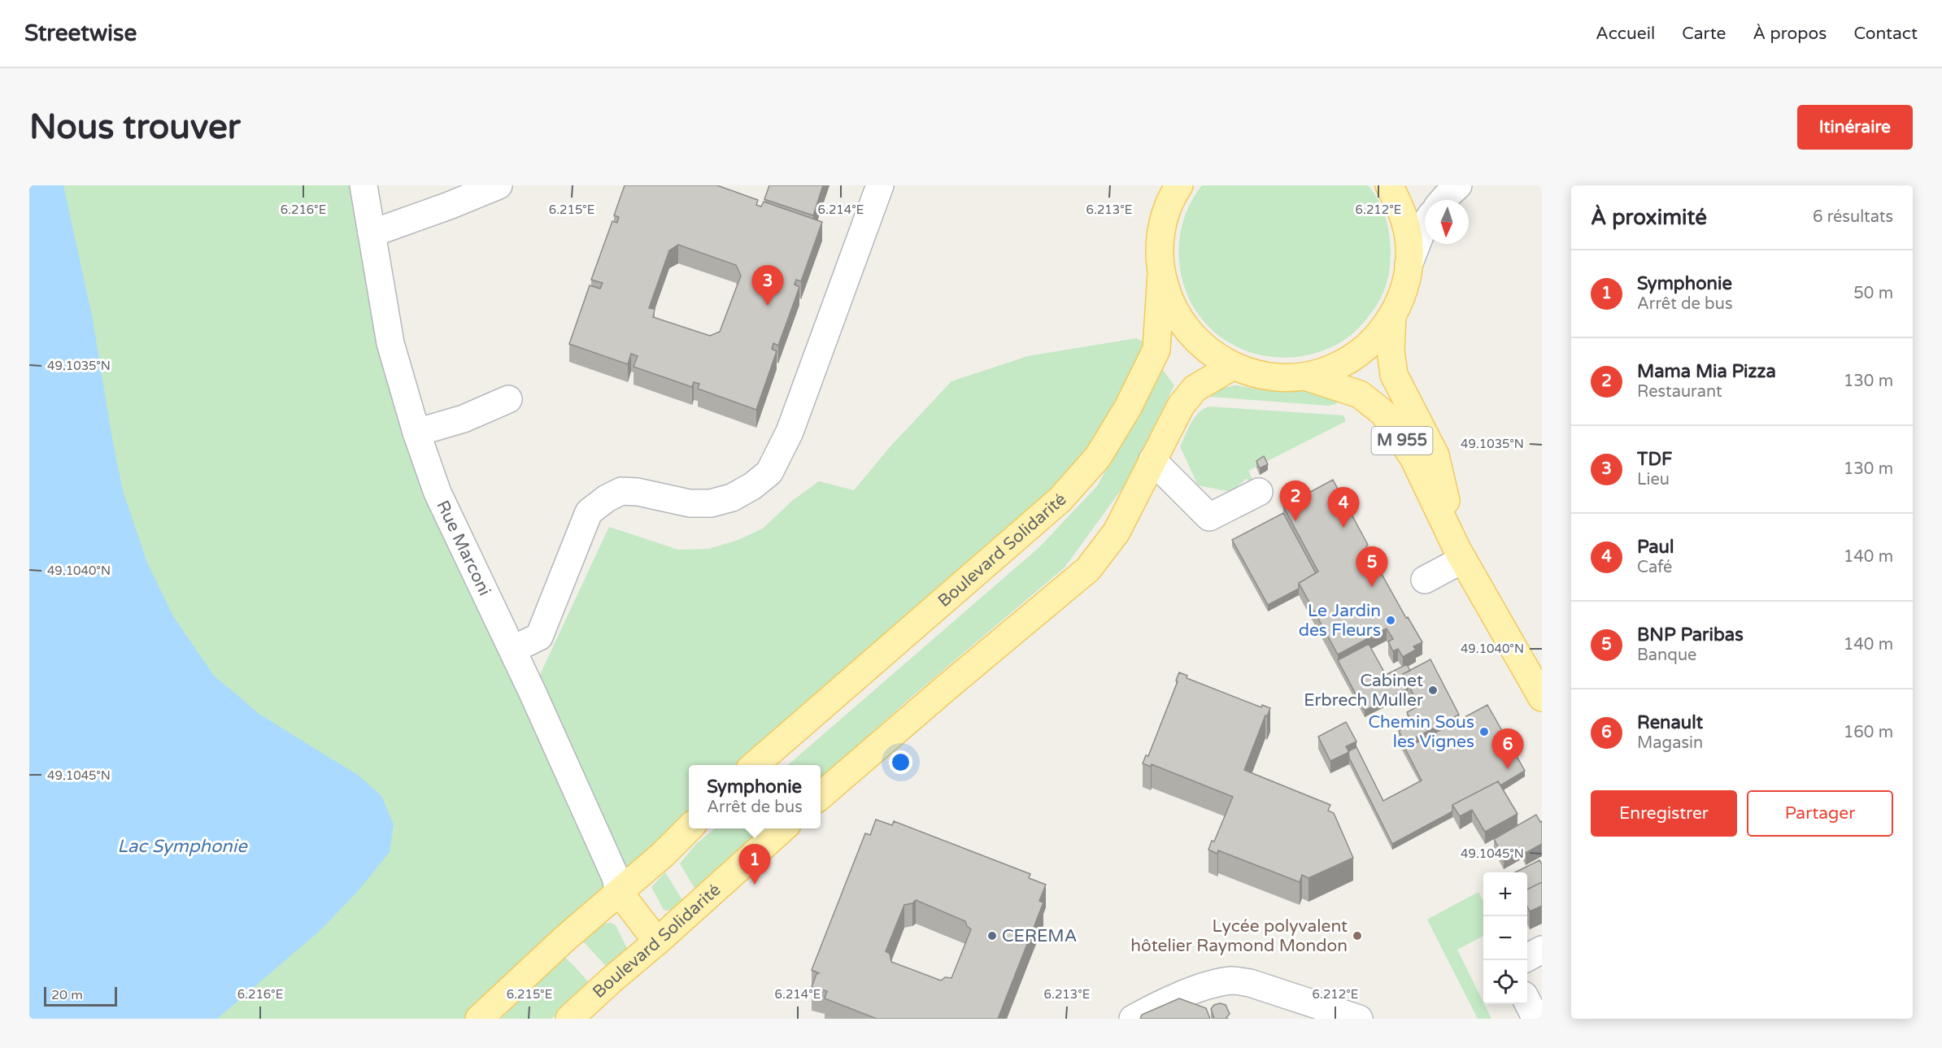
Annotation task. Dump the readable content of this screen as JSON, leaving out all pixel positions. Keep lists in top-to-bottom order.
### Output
{
  "streets": {
    "main road": ["M 955", "Boulevard Solidarité"],
    "street": ["Rue Marconi"]
  },
  "water": ["Lac Symphonie"],
  "places": [
    "Le Jardin des Fleurs",
    "Cabinet Erbrech Muller",
    "Chemin Sous les Vignes",
    "CEREMA",
    "Lycée polyvalent hôtelier Raymond Mondon"
  ],
  "scale_bar": "20 m",
  "north": "bottom",
  "page": {
    "header": "Streetwise",
    "nav": [
      "Accueil",
      "Carte",
      "À propos",
      "Contact"
    ],
    "buttons": [
      "Itinéraire",
      ["Enregistrer", "Partager"]
    ],
    "title": "Nous trouver",
    "heading": ["À proximité", "6 résultats"],
    "list": [
      {
        "mark": "1",
        "name": "Symphonie",
        "note": "Arrêt de bus",
        "value": "50 m"
      },
      {
        "mark": "2",
        "name": "Mama Mia Pizza",
        "note": "Restaurant",
        "value": "130 m"
      },
      {
        "mark": "3",
        "name": "TDF",
        "note": "Lieu",
        "value": "130 m"
      },
      {
        "mark": "4",
        "name": "Paul",
        "note": "Café",
        "value": "140 m"
      },
      {
        "mark": "5",
        "name": "BNP Paribas",
        "note": "Banque",
        "value": "140 m"
      },
      {
        "mark": "6",
        "name": "Renault",
        "note": "Magasin",
        "value": "160 m"
      }
    ],
    "pins": [
      "3",
      "2",
      "4",
      "5",
      "6",
      "1"
    ],
    "popup": ["Symphonie", "Arrêt de bus"],
    "map_buttons": ["+", "−"],
    "scale": "20 m"
  },
  "coordinates": [
    "6.216°E",
    "6.215°E",
    "6.214°E",
    "6.213°E",
    "6.212°E",
    "49.1035°N",
    "49.1040°N",
    "49.1045°N"
  ]
}
